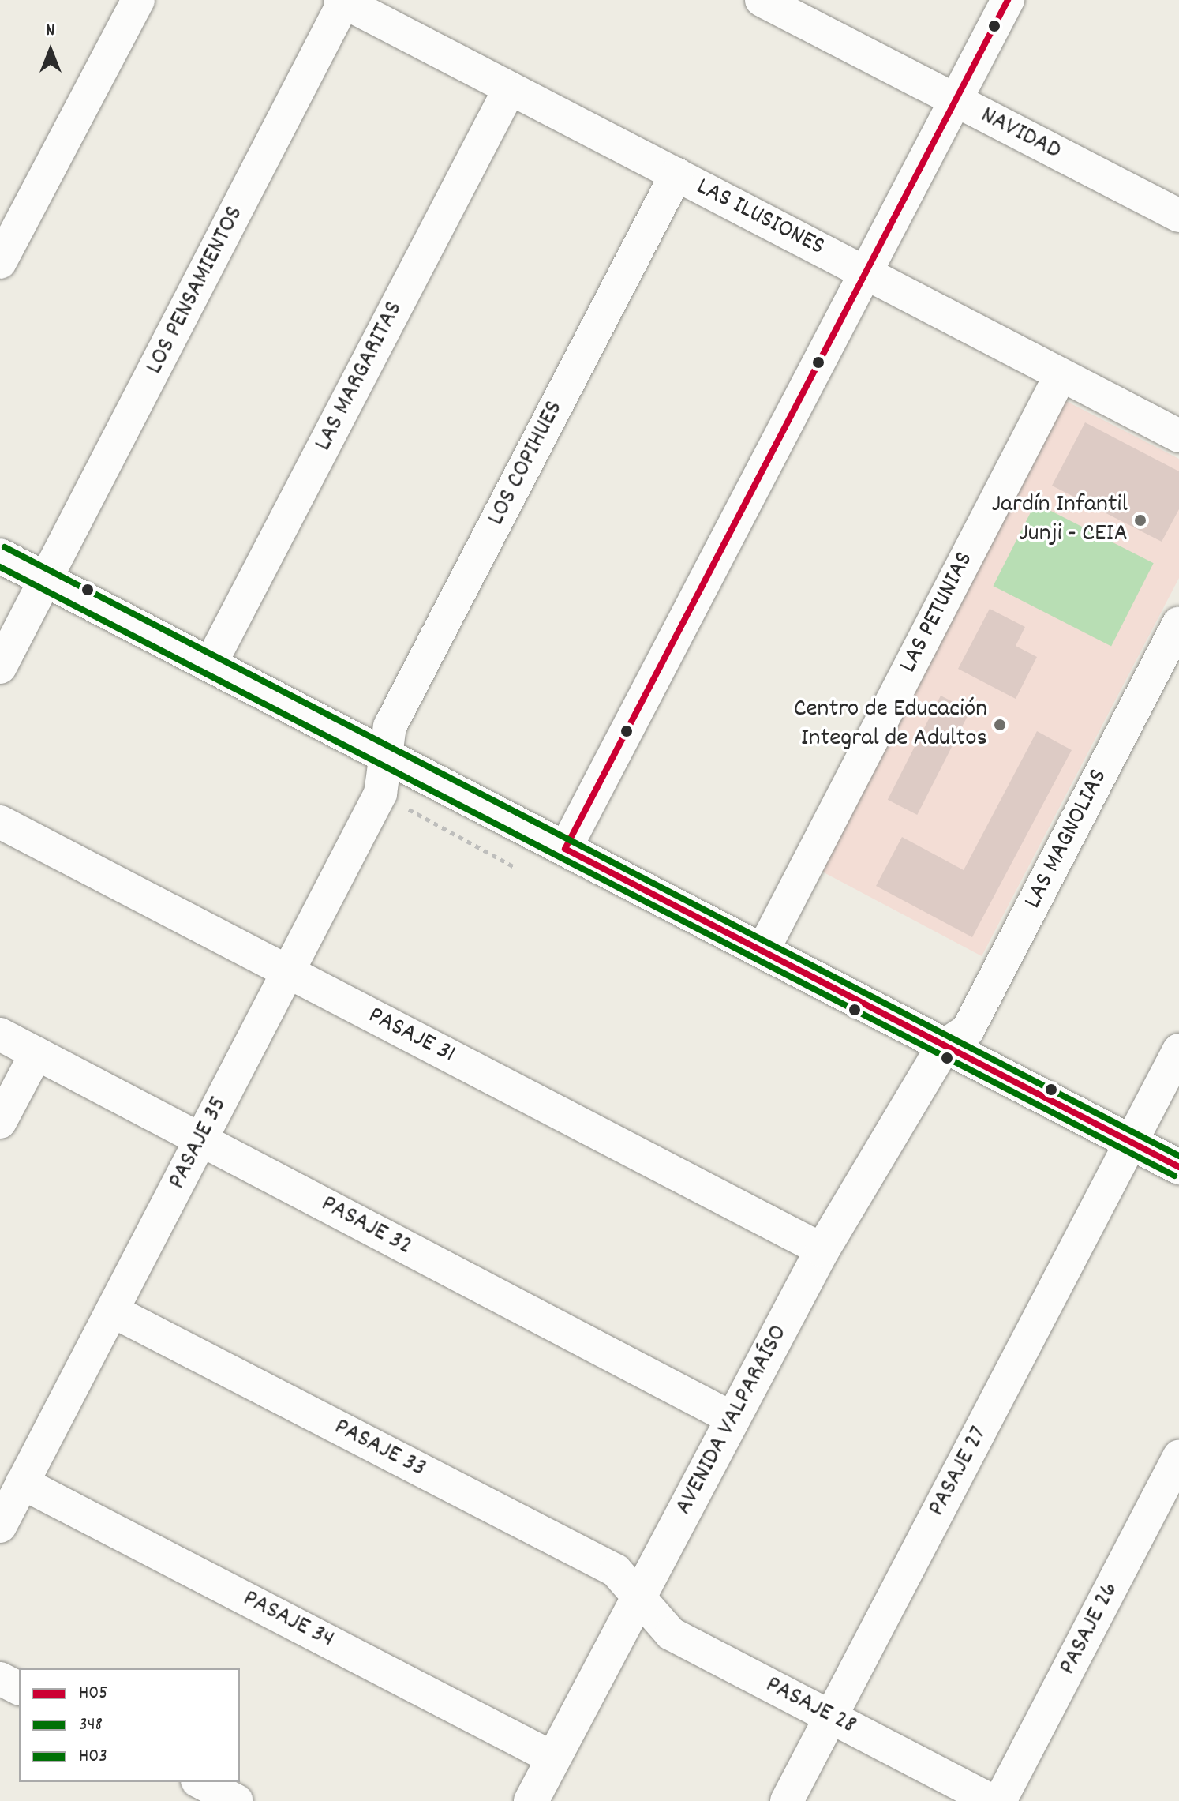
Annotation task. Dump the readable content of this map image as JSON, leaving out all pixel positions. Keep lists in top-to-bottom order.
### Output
{
  "streets": {
    "main road": ["AVENIDA VALPARAÍSO"],
    "street": [
      "NAVIDAD",
      "LAS ILUSIONES",
      "LOS PENSAMIENTOS",
      "LAS MARGARITAS",
      "LOS COPIHUES",
      "LAS PETUNIAS",
      "LAS MAGNOLIAS",
      "PASAJE 31",
      "PASAJE 35",
      "PASAJE 32",
      "PASAJE 33",
      "PASAJE 27",
      "PASAJE 34",
      "PASAJE 26",
      "PASAJE 28"
    ]
  },
  "crossings": [
    ["LAS ILUSIONES", "LOS PENSAMIENTOS"],
    ["LAS ILUSIONES", "LAS MARGARITAS"],
    ["LAS ILUSIONES", "LOS COPIHUES"],
    ["LAS ILUSIONES", "LAS PETUNIAS"],
    ["LOS COPIHUES", "PASAJE 35"],
    ["LAS MAGNOLIAS", "AVENIDA VALPARAÍSO"],
    ["PASAJE 31", "PASAJE 35"],
    ["PASAJE 31", "AVENIDA VALPARAÍSO"],
    ["PASAJE 35", "PASAJE 32"],
    ["PASAJE 35", "PASAJE 33"],
    ["PASAJE 35", "PASAJE 34"],
    ["PASAJE 32", "AVENIDA VALPARAÍSO"],
    ["AVENIDA VALPARAÍSO", "PASAJE 33"],
    ["AVENIDA VALPARAÍSO", "PASAJE 34"],
    ["AVENIDA VALPARAÍSO", "PASAJE 28"],
    ["PASAJE 33", "PASAJE 28"],
    ["PASAJE 27", "PASAJE 28"]
  ],
  "places": ["Jardín Infantil Junji - CEIA", "Centro de Educación Integral de Adultos"],
  "lines": ["transit line H05", "transit line H03", "transit line 348"],
  "legend": ["H05", "348", "H03"],
  "north": "top"
}
